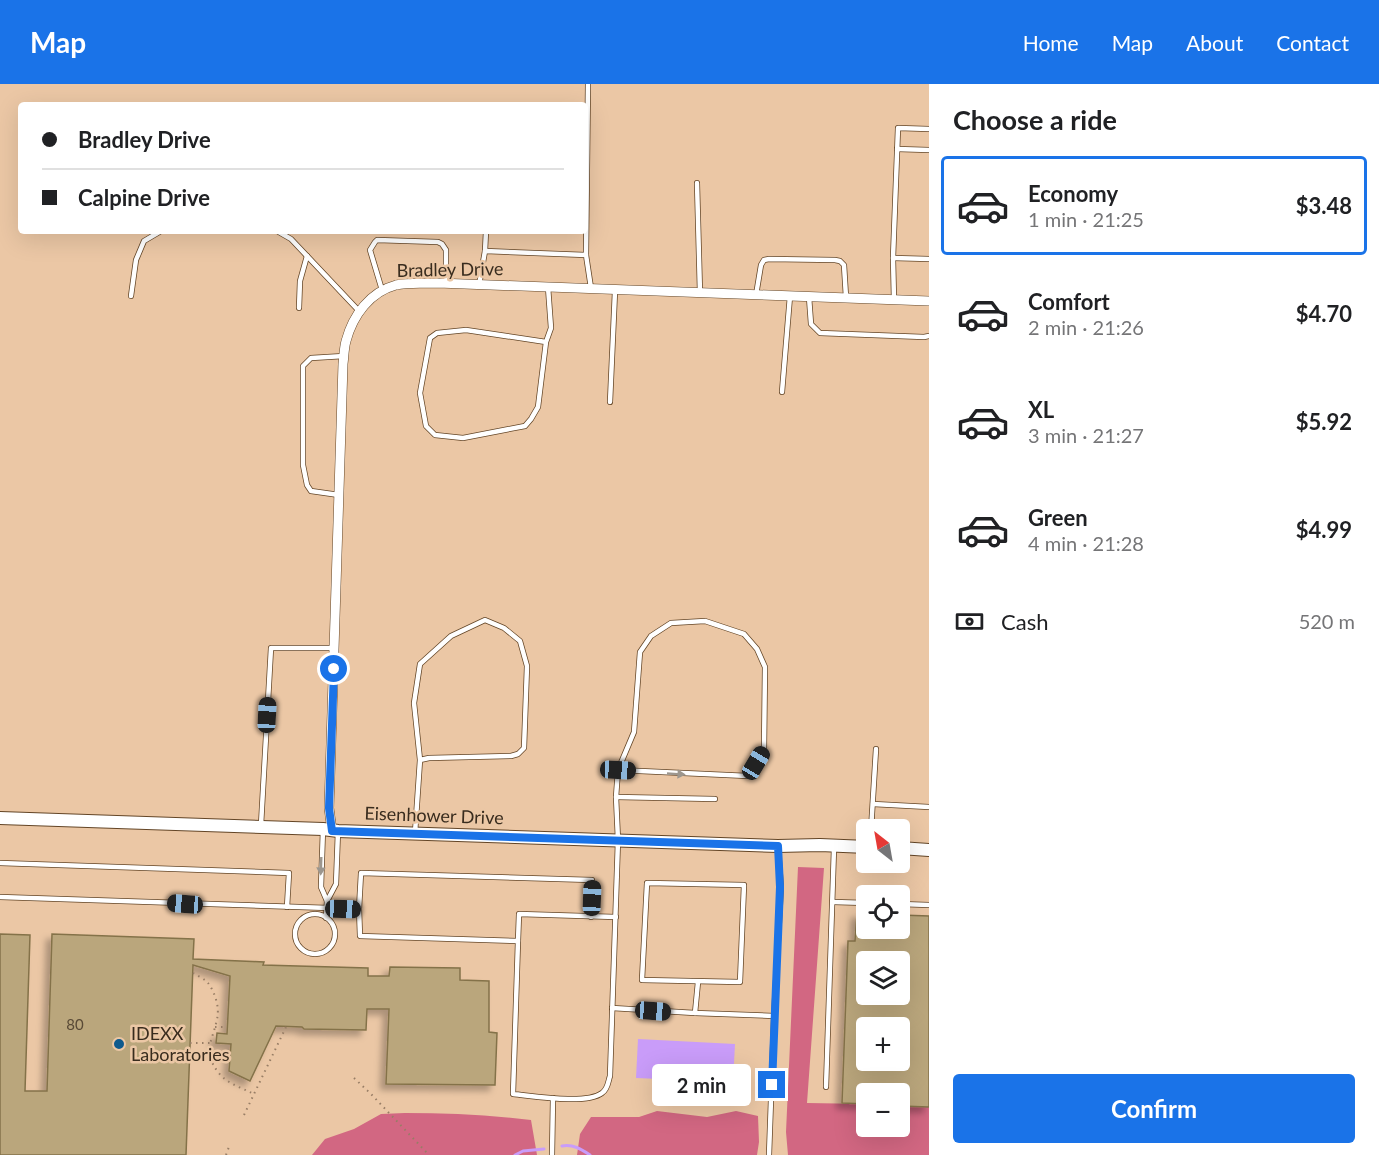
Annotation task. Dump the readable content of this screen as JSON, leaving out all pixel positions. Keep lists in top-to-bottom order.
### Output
{
  "streets": {
    "street": ["Bradley Drive", "Eisenhower Drive"]
  },
  "crossings": [
    ["Bradley Drive", "Eisenhower Drive"]
  ],
  "places": ["IDEXX Laboratories"],
  "house_numbers": ["80"],
  "north": "top left",
  "page": {
    "header": "Map",
    "nav": [
      "Home",
      "Map",
      "About",
      "Contact"
    ],
    "heading": "Choose a ride",
    "banner": ["Bradley Drive", "Calpine Drive"],
    "list": [
      {
        "name": "Economy",
        "note": "1 min · 21:25",
        "value": "$3.48"
      },
      {
        "name": "Comfort",
        "note": "2 min · 21:26",
        "value": "$4.70"
      },
      {
        "name": "XL",
        "note": "3 min · 21:27",
        "value": "$5.92"
      },
      {
        "name": "Green",
        "note": "4 min · 21:28",
        "value": "$4.99"
      }
    ],
    "pay": ["Cash", "520 m"],
    "map_buttons": ["+", "−"],
    "buttons": "Confirm",
    "bubble": "2 min"
  }
}
